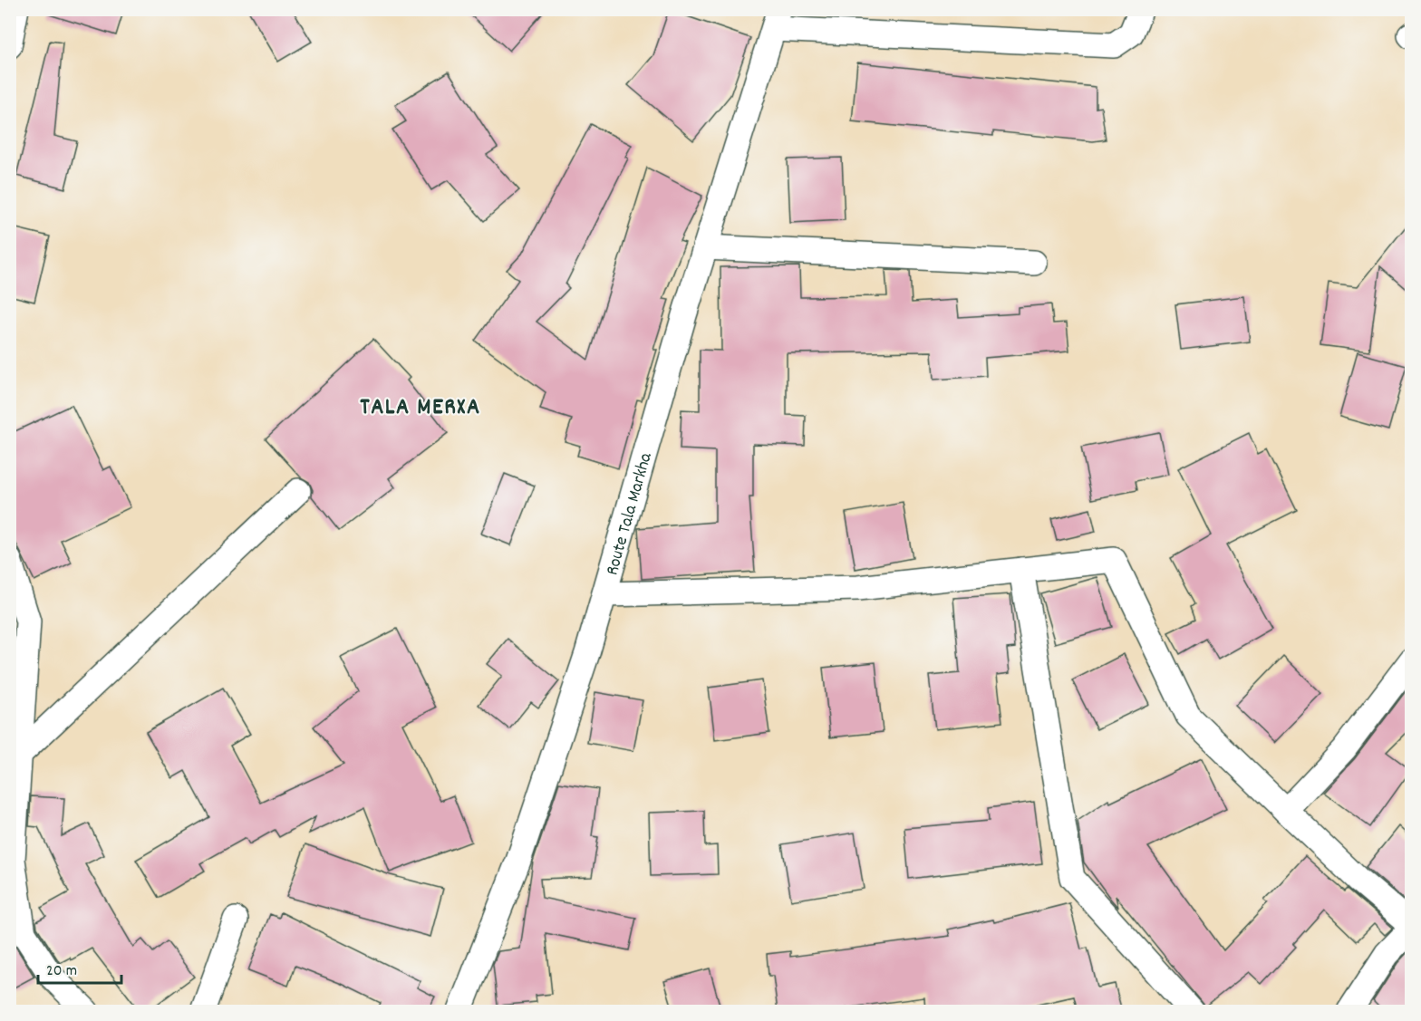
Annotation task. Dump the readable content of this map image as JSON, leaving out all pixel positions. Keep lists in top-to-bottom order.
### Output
{
  "streets": {
    "street": ["Route Tala Markha"]
  },
  "districts": ["TALA MERXA"],
  "scale_bar": "20 m"
}
